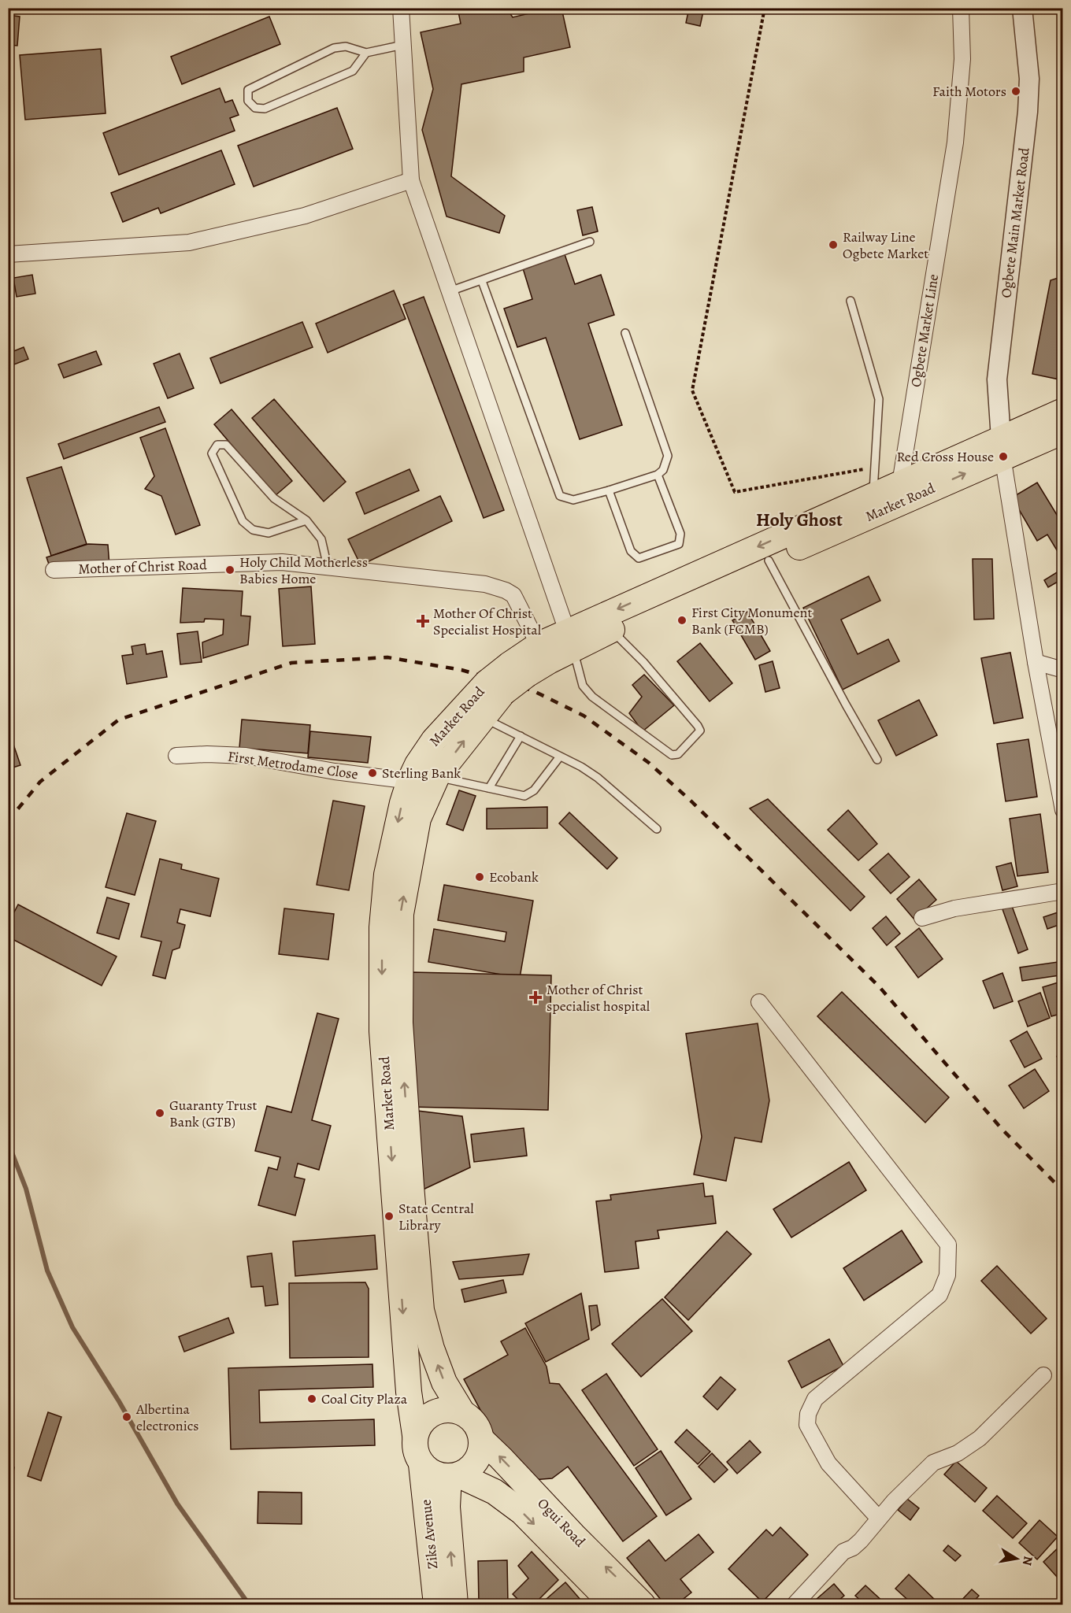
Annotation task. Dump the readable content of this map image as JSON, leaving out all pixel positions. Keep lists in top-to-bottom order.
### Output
{
  "streets": {
    "main road": ["Market Road", "Ogui Road", "Ziks Avenue"],
    "street": [
      "Ogbete Main Market Road",
      "Ogbete Market Line",
      "Mother of Christ Road",
      "First Metrodame Close"
    ]
  },
  "crossings": [
    ["Ogbete Main Market Road", "Market Road"],
    ["Ogbete Market Line", "Market Road"],
    ["Market Road", "Mother of Christ Road"],
    ["Market Road", "First Metrodame Close"],
    ["Market Road", "Ogui Road"],
    ["Market Road", "Ziks Avenue"],
    ["Ogui Road", "Ziks Avenue"]
  ],
  "districts": ["Holy Ghost"],
  "places": {
    "other": [
      "Faith Motors",
      "Railway Line Ogbete Market",
      "Red Cross House",
      "Holy Child Motherless Babies Home",
      "First City Monument Bank (FCMB)",
      "Sterling Bank",
      "Ecobank",
      "Guaranty Trust Bank (GTB)",
      "State Central Library",
      "Coal City Plaza",
      "Albertina electronics"
    ],
    "health": ["Mother Of Christ Specialist Hospital", "Mother of Christ specialist hospital"]
  },
  "north": "right"
}
